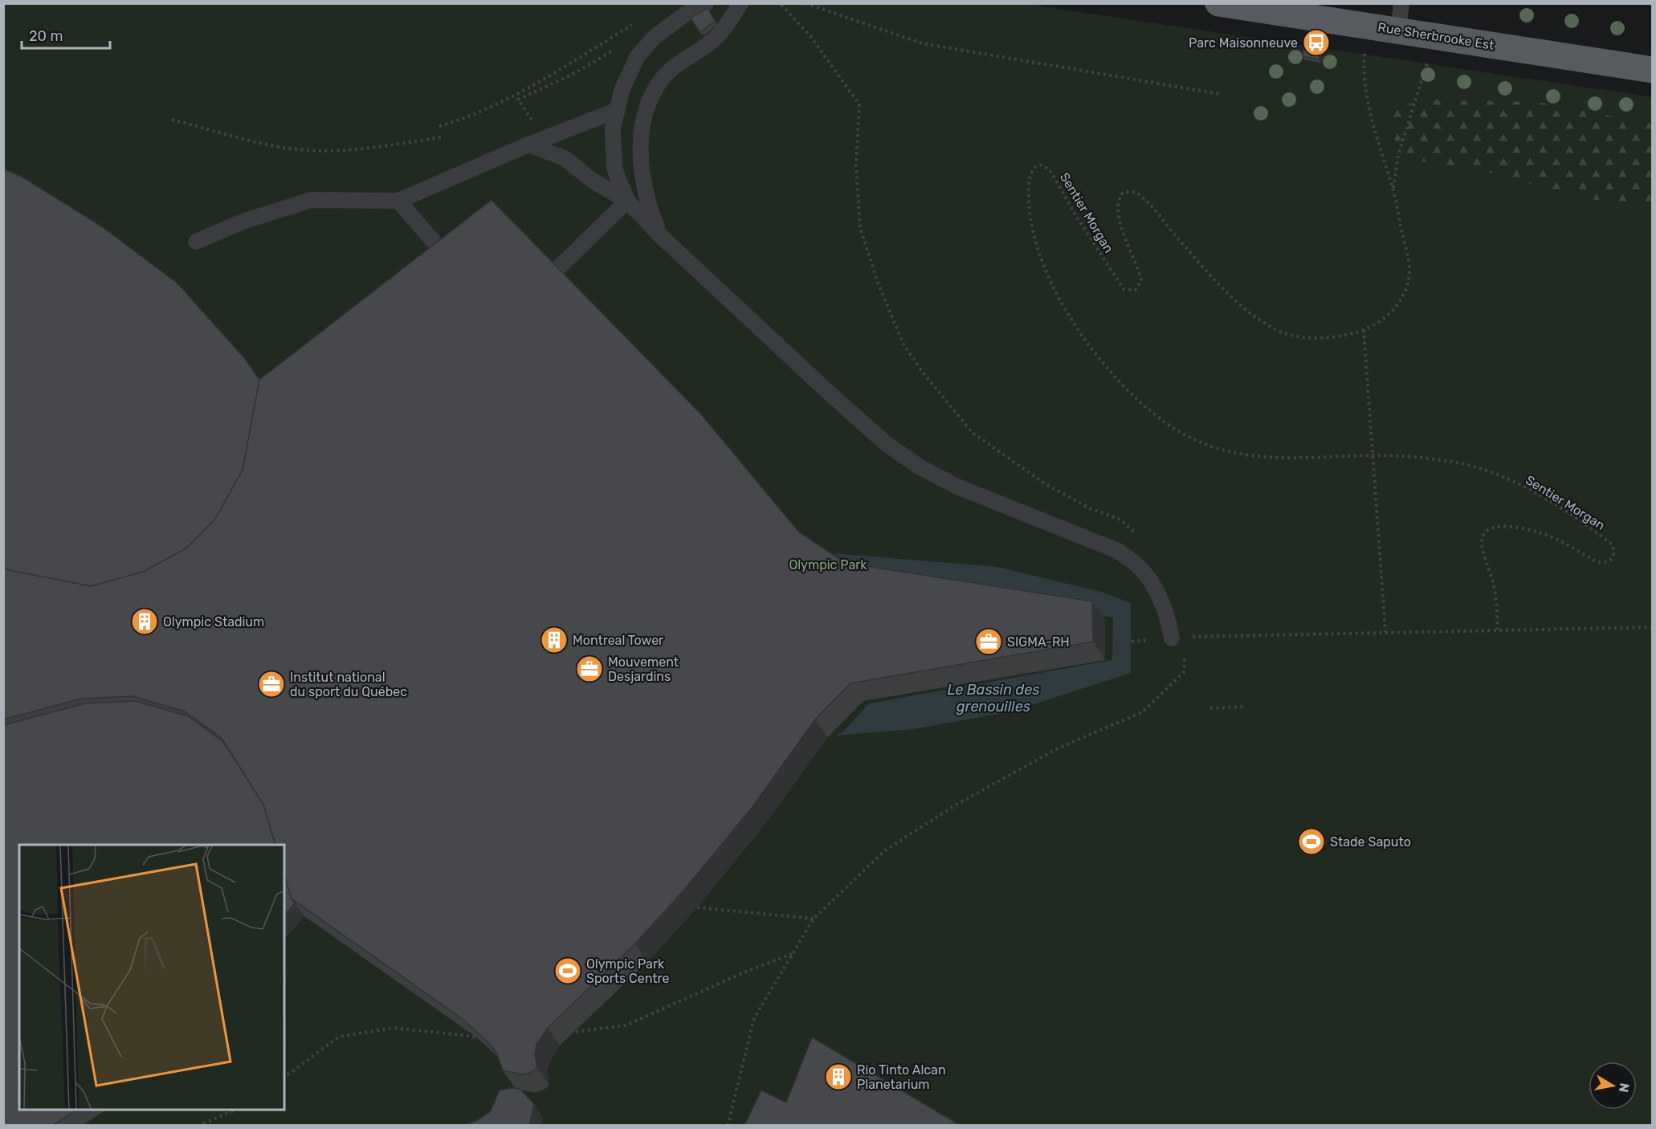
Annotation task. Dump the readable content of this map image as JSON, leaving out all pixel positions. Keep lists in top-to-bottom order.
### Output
{
  "streets": {
    "main road": ["Rue Sherbrooke Est"],
    "path": ["Sentier Morgan"]
  },
  "water": ["Le Bassin des grenouilles"],
  "parks": ["Olympic Park"],
  "places": {
    "bus stop": ["Parc Maisonneuve"],
    "building": ["Olympic Stadium", "Montreal Tower", "Rio Tinto Alcan Planetarium"],
    "office": ["SIGMA-RH", "Mouvement Desjardins", "Institut national du sport du Québec"],
    "sports": ["Stade Saputo", "Olympic Park Sports Centre"]
  },
  "scale_bar": "20 m",
  "north": "right"
}
